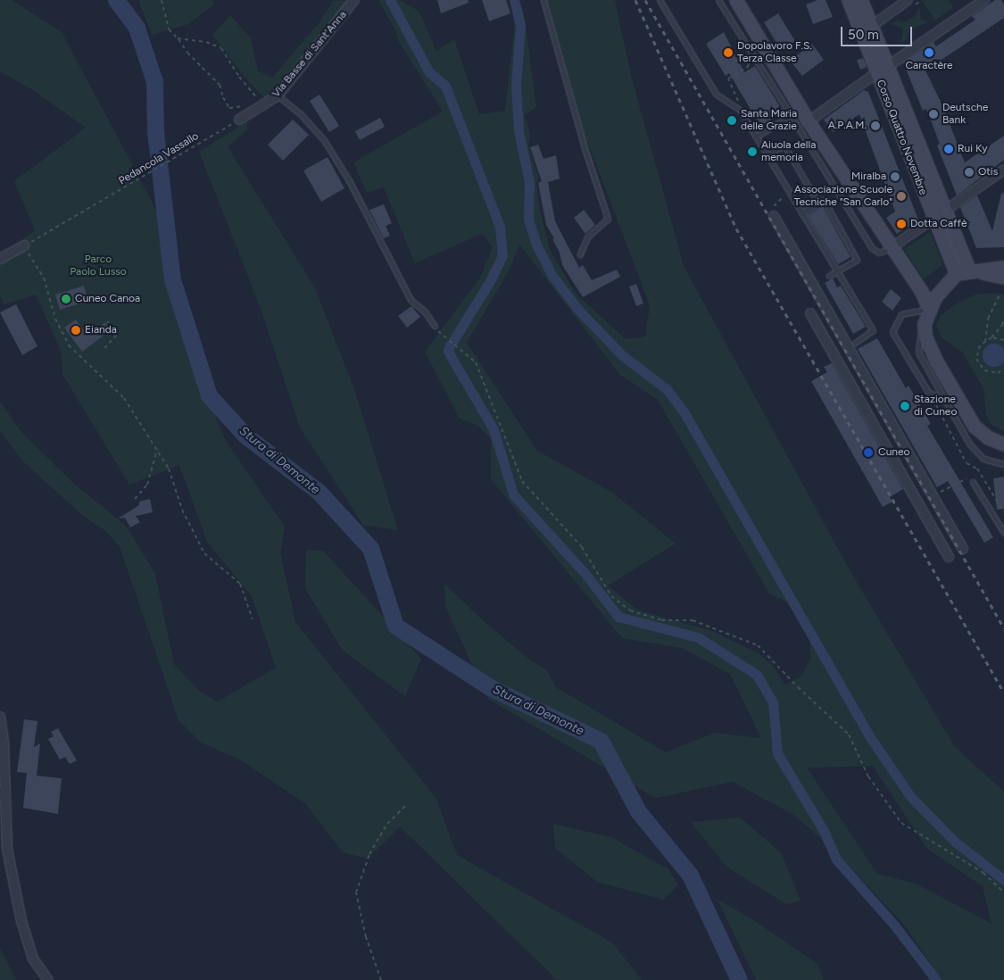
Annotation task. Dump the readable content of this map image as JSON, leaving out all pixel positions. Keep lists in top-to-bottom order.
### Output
{
  "streets": {
    "main road": ["Corso Quattro Novembre"],
    "street": ["Via Basse di Sant'Anna"],
    "path": ["Pedancola Vassallo"]
  },
  "crossings": [
    ["Via Basse di Sant'Anna", "Pedancola Vassallo"]
  ],
  "water": ["Stura di Demonte"],
  "parks": ["Parco Paolo Lusso"],
  "places": [
    "Dopolavoro F.S. Terza Classe",
    "Caractère",
    "Deutsche Bank",
    "Santa Maria delle Grazie",
    "A.P.A.M.",
    "Rui Ky",
    "Aiuola della memoria",
    "Otis",
    "Miralba",
    "Associazione Scuole Tecniche \"San Carlo\"",
    "Dotta Caffè",
    "Cuneo Canoa",
    "Eianda",
    "Stazione di Cuneo",
    "Cuneo"
  ],
  "scale_bar": "50 m"
}
